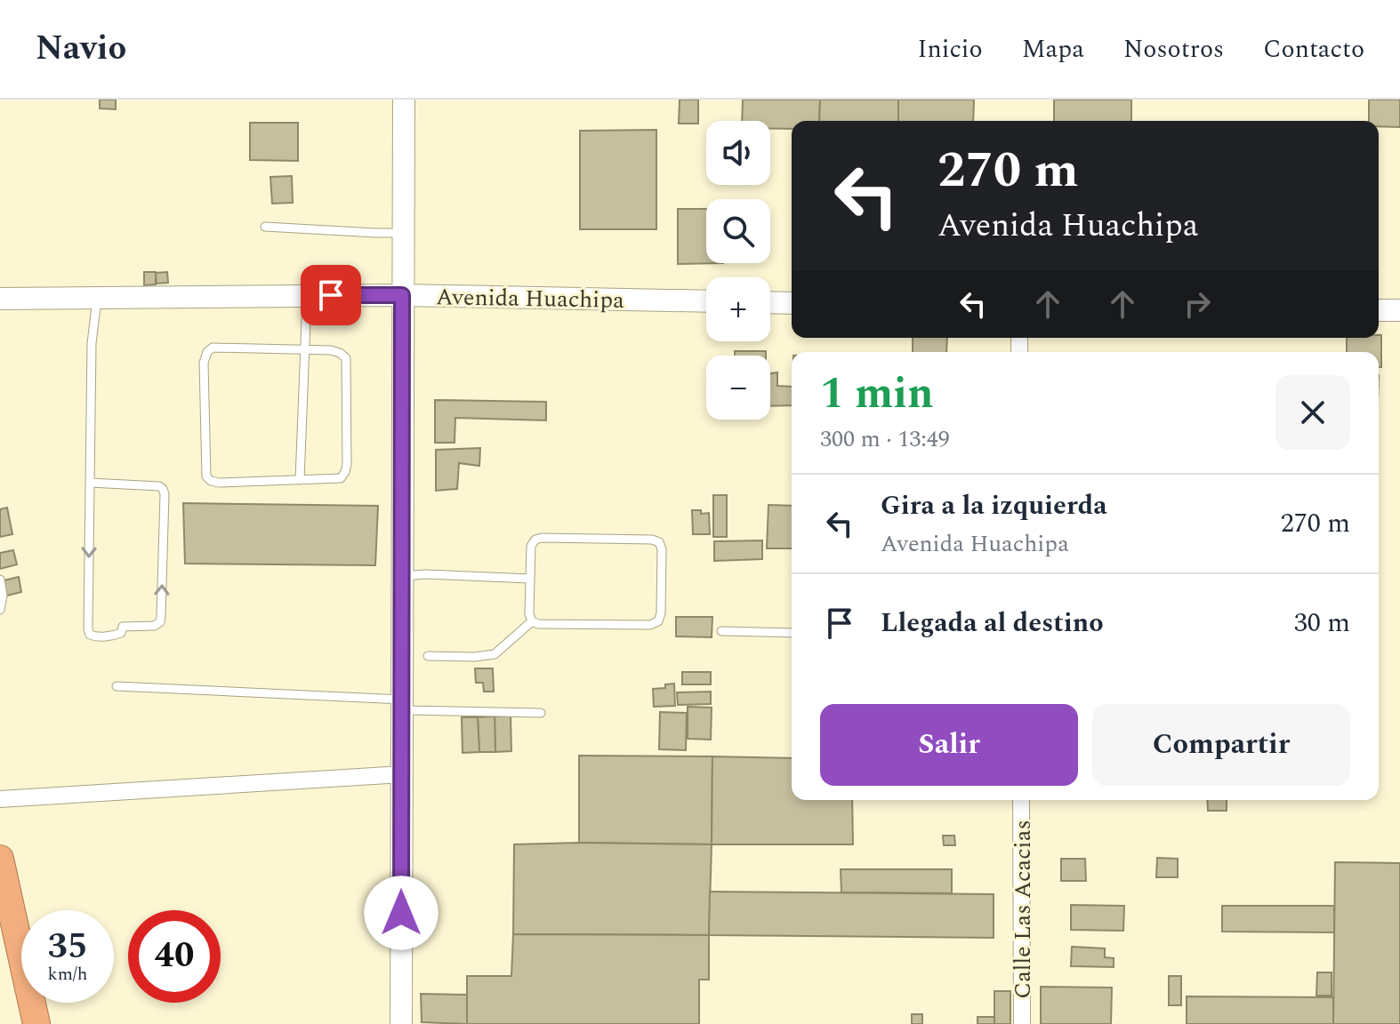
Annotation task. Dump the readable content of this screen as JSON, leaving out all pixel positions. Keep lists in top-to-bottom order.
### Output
{
  "streets": {
    "street": ["Avenida Huachipa", "Calle Las Acacias"]
  },
  "page": {
    "header": "Navio",
    "nav": [
      "Inicio",
      "Mapa",
      "Nosotros",
      "Contacto"
    ],
    "map_buttons": ["+", "−"],
    "turn": ["270 m", "Avenida Huachipa"],
    "heading": ["1 min", "300 m · 13:49"],
    "list": [
      {
        "name": "Gira a la izquierda",
        "note": "Avenida Huachipa",
        "value": "270 m"
      },
      {
        "name": "Llegada al destino",
        "value": "30 m"
      }
    ],
    "buttons": ["Salir", "Compartir"],
    "speed": "35 km/h",
    "limit": "40"
  }
}
